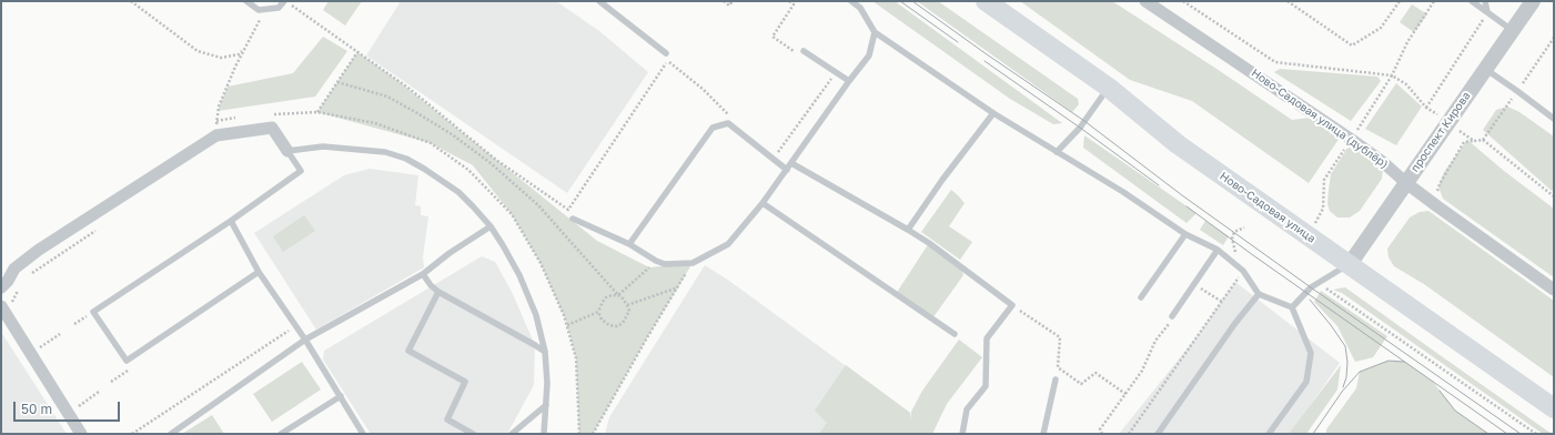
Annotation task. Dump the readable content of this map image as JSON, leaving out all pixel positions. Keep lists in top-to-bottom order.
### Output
{
  "streets": {
    "main road": ["Ново-Садовая улица"],
    "street": ["Ново-Садовая улица (дублёр)", "проспект Кирова"]
  },
  "crossings": [
    ["Ново-Садовая улица (дублёр)", "проспект Кирова"],
    ["проспект Кирова", "Ново-Садовая улица"]
  ],
  "scale_bar": "50 m"
}
